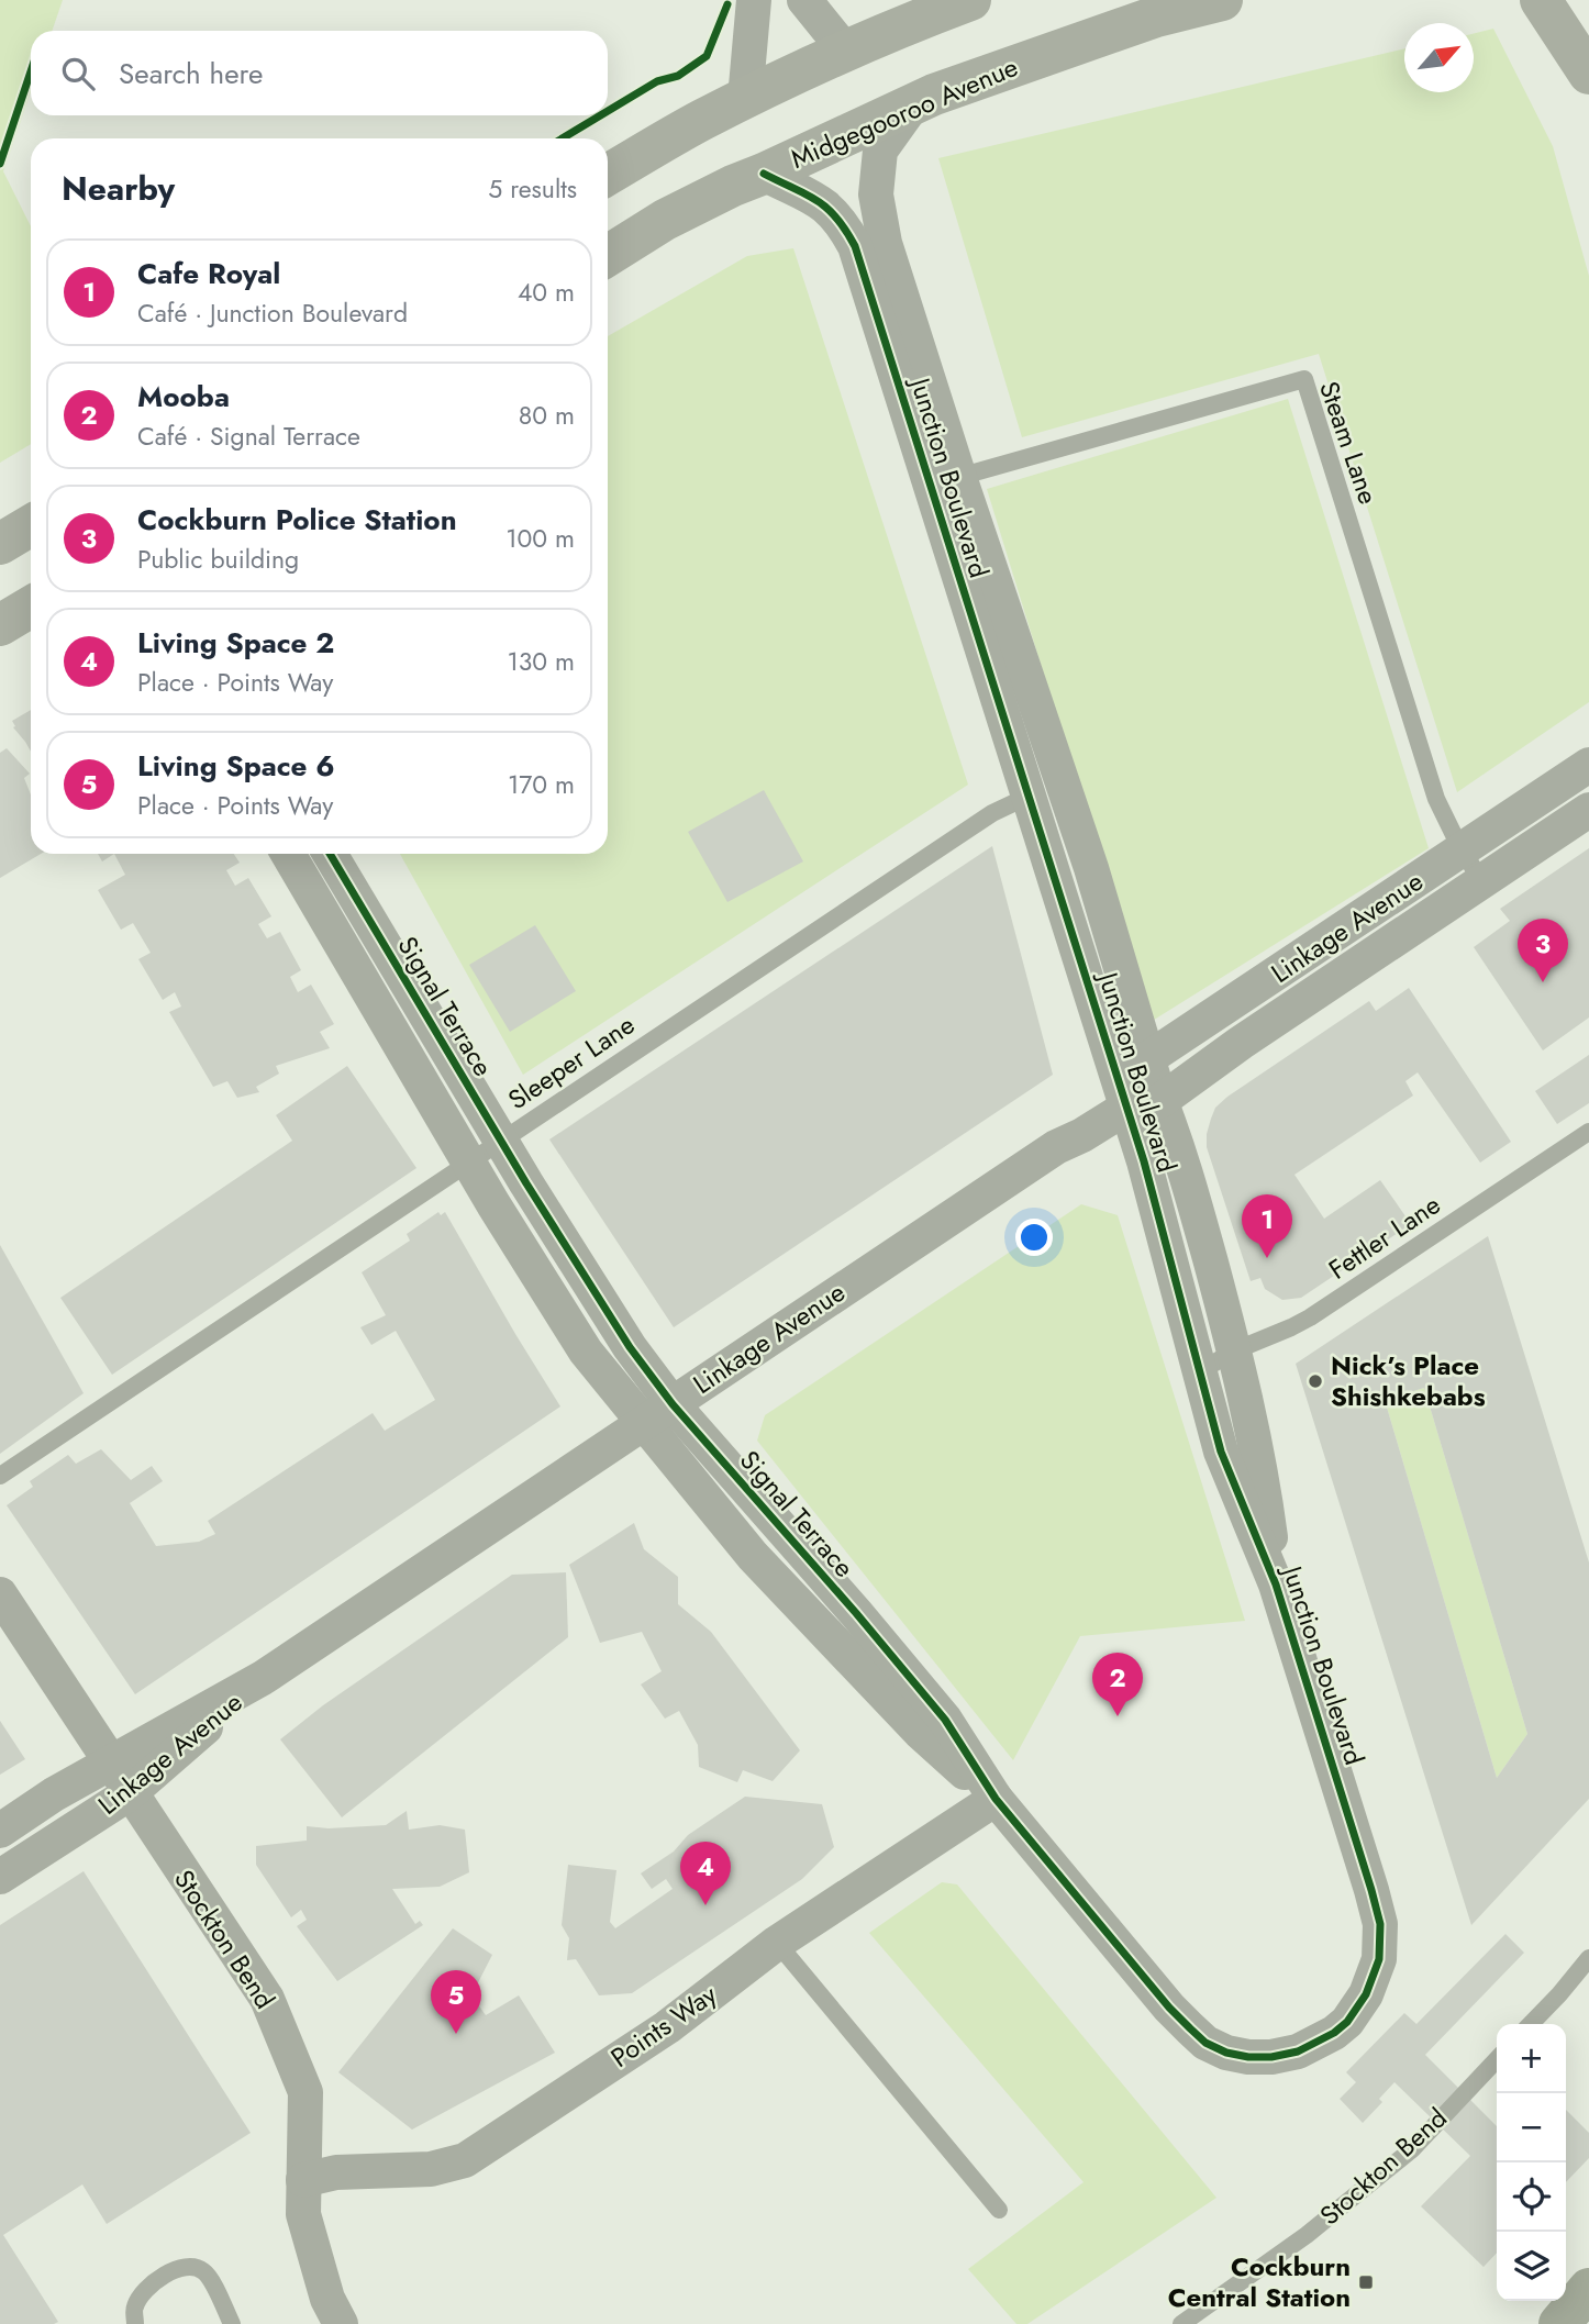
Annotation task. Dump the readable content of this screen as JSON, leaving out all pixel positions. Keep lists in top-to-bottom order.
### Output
{
  "streets": {
    "main road": ["Midgegooroo Avenue"],
    "street": [
      "Junction Boulevard",
      "Linkage Avenue",
      "Signal Terrace",
      "Stockton Bend",
      "Points Way"
    ],
    "lane": ["Steam Lane", "Sleeper Lane", "Fettler Lane"]
  },
  "crossings": [
    ["Midgegooroo Avenue", "Junction Boulevard"],
    ["Steam Lane", "Junction Boulevard"],
    ["Steam Lane", "Linkage Avenue"],
    ["Junction Boulevard", "Linkage Avenue"],
    ["Junction Boulevard", "Signal Terrace"],
    ["Junction Boulevard", "Sleeper Lane"],
    ["Junction Boulevard", "Fettler Lane"],
    ["Linkage Avenue", "Signal Terrace"],
    ["Linkage Avenue", "Stockton Bend"],
    ["Signal Terrace", "Sleeper Lane"],
    ["Signal Terrace", "Points Way"],
    ["Stockton Bend", "Points Way"]
  ],
  "places": {
    "other": ["Nick’s Place Shishkebabs"],
    "transit": ["Cockburn Central Station"]
  },
  "north": "top right",
  "page": {
    "search": "Search here",
    "heading": ["Nearby", "5 results"],
    "list": [
      {
        "mark": "1",
        "name": "Cafe Royal",
        "note": "Café · Junction Boulevard",
        "value": "40 m"
      },
      {
        "mark": "2",
        "name": "Mooba",
        "note": "Café · Signal Terrace",
        "value": "80 m"
      },
      {
        "mark": "3",
        "name": "Cockburn Police Station",
        "note": "Public building",
        "value": "100 m"
      },
      {
        "mark": "4",
        "name": "Living Space 2",
        "note": "Place · Points Way",
        "value": "130 m"
      },
      {
        "mark": "5",
        "name": "Living Space 6",
        "note": "Place · Points Way",
        "value": "170 m"
      }
    ],
    "pins": [
      "3",
      "1",
      "2",
      "4",
      "5"
    ],
    "map_buttons": ["+", "−"]
  }
}
